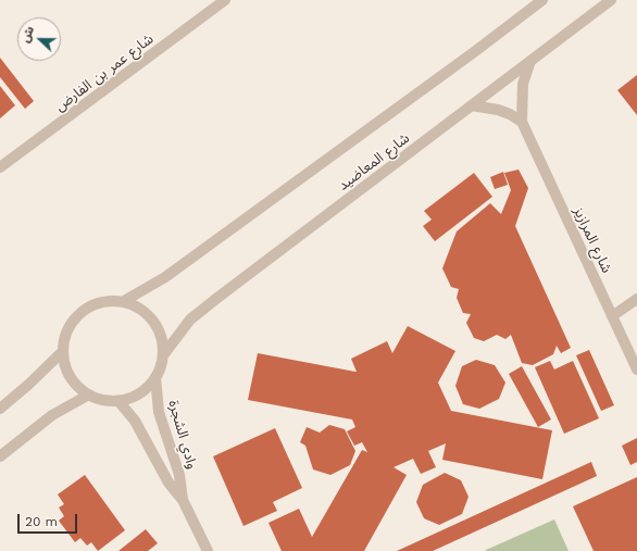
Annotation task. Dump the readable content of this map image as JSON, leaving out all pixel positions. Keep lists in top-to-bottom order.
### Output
{
  "streets": {
    "street": [
      "شارع عمر بن الفارض",
      "شارع المعاضيد",
      "شارع المرازيز",
      "وادي الشجرة"
    ]
  },
  "crossings": [
    ["شارع المعاضيد", "شارع المرازيز"],
    ["شارع المعاضيد", "وادي الشجرة"]
  ],
  "scale_bar": "20 m",
  "north": "left"
}
